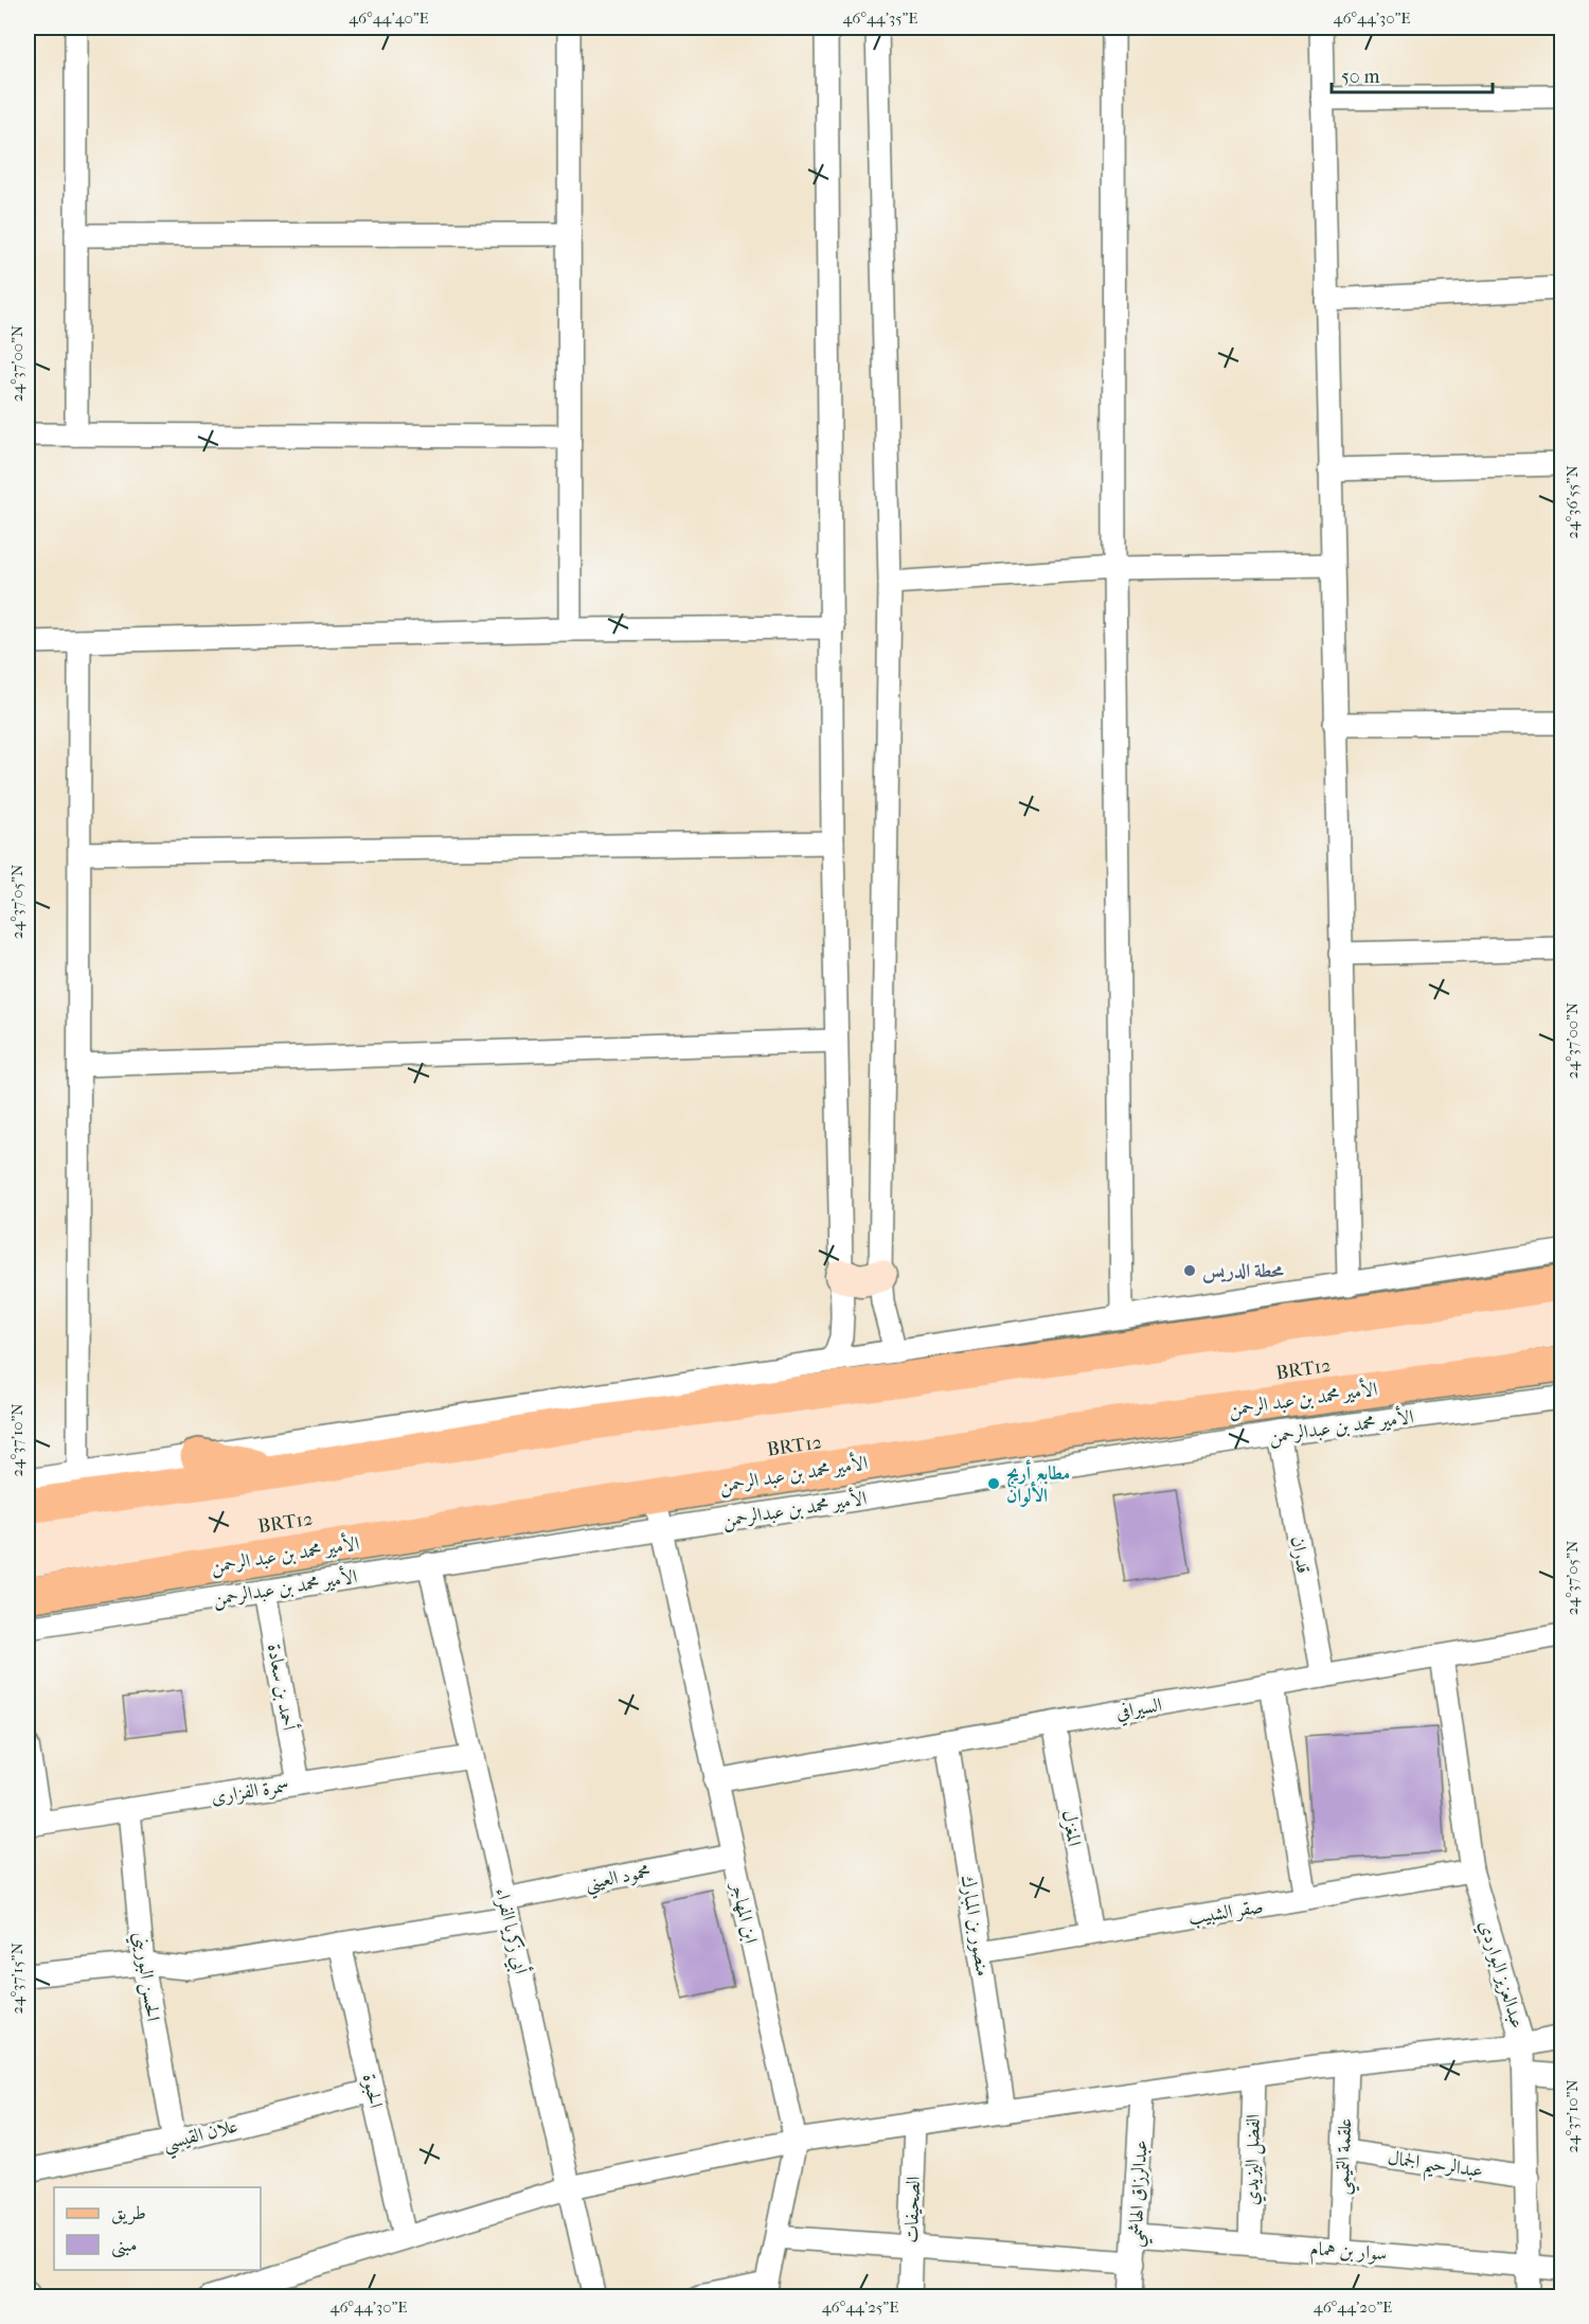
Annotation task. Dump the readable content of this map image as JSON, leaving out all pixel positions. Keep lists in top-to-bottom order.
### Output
{
  "streets": {
    "main road": ["BRT12", "الأمير محمد بن عبد الرحمن"],
    "street": [
      "الأمير محمد بن عبدالرحمن",
      "قدران",
      "أحمد بن سعادة",
      "السيرافي",
      "سمرة الفزارى",
      "المغزل",
      "محمود العيني",
      "صقر الشبيب",
      "ابن المهاجر",
      "منصور بن المبارك",
      "أبي زكريا الفراء",
      "عبدالعزيز البواردي",
      "الحسن البوريني",
      "الحبوة",
      "علان القيسي",
      "علقمة التميمي",
      "الفضل اليزيدي",
      "عبدالرحيم الجمال",
      "عبدالرزاق الهاشمي",
      "الصحيفات",
      "سوار بن همام"
    ]
  },
  "crossings": [
    ["الأمير محمد بن عبد الرحمن", "الأمير محمد بن عبدالرحمن"],
    ["الأمير محمد بن عبد الرحمن", "ابن المهاجر"],
    ["الأمير محمد بن عبدالرحمن", "قدران"],
    ["الأمير محمد بن عبدالرحمن", "أحمد بن سعادة"],
    ["الأمير محمد بن عبدالرحمن", "ابن المهاجر"],
    ["الأمير محمد بن عبدالرحمن", "أبي زكريا الفراء"],
    ["قدران", "السيرافي"],
    ["أحمد بن سعادة", "سمرة الفزارى"],
    ["السيرافي", "المغزل"],
    ["السيرافي", "ابن المهاجر"],
    ["السيرافي", "منصور بن المبارك"],
    ["السيرافي", "عبدالعزيز البواردي"],
    ["سمرة الفزارى", "أبي زكريا الفراء"],
    ["سمرة الفزارى", "الحسن البوريني"],
    ["المغزل", "صقر الشبيب"],
    ["محمود العيني", "ابن المهاجر"],
    ["محمود العيني", "أبي زكريا الفراء"],
    ["محمود العيني", "الحسن البوريني"],
    ["محمود العيني", "الحبوة"],
    ["صقر الشبيب", "منصور بن المبارك"],
    ["صقر الشبيب", "عبدالعزيز البواردي"],
    ["عبدالعزيز البواردي", "عبدالرحيم الجمال"],
    ["عبدالعزيز البواردي", "سوار بن همام"],
    ["الحسن البوريني", "علان القيسي"],
    ["الحبوة", "علان القيسي"],
    ["علقمة التميمي", "عبدالرحيم الجمال"],
    ["علقمة التميمي", "سوار بن همام"],
    ["الفضل اليزيدي", "سوار بن همام"],
    ["عبدالرزاق الهاشمي", "سوار بن همام"]
  ],
  "places": ["محطة الدريس", "مطابع أريج الألوان"],
  "legend": ["طريق", "مبنى"],
  "scale_bar": "50 m",
  "coordinates": [
    "46°44'40\"E",
    "46°44'35\"E",
    "46°44'30\"E",
    "24°37'00\"N",
    "24°36'55\"N",
    "24°37'05\"N",
    "24°37'10\"N",
    "24°37'15\"N",
    "46°44'25\"E",
    "46°44'20\"E"
  ]
}
